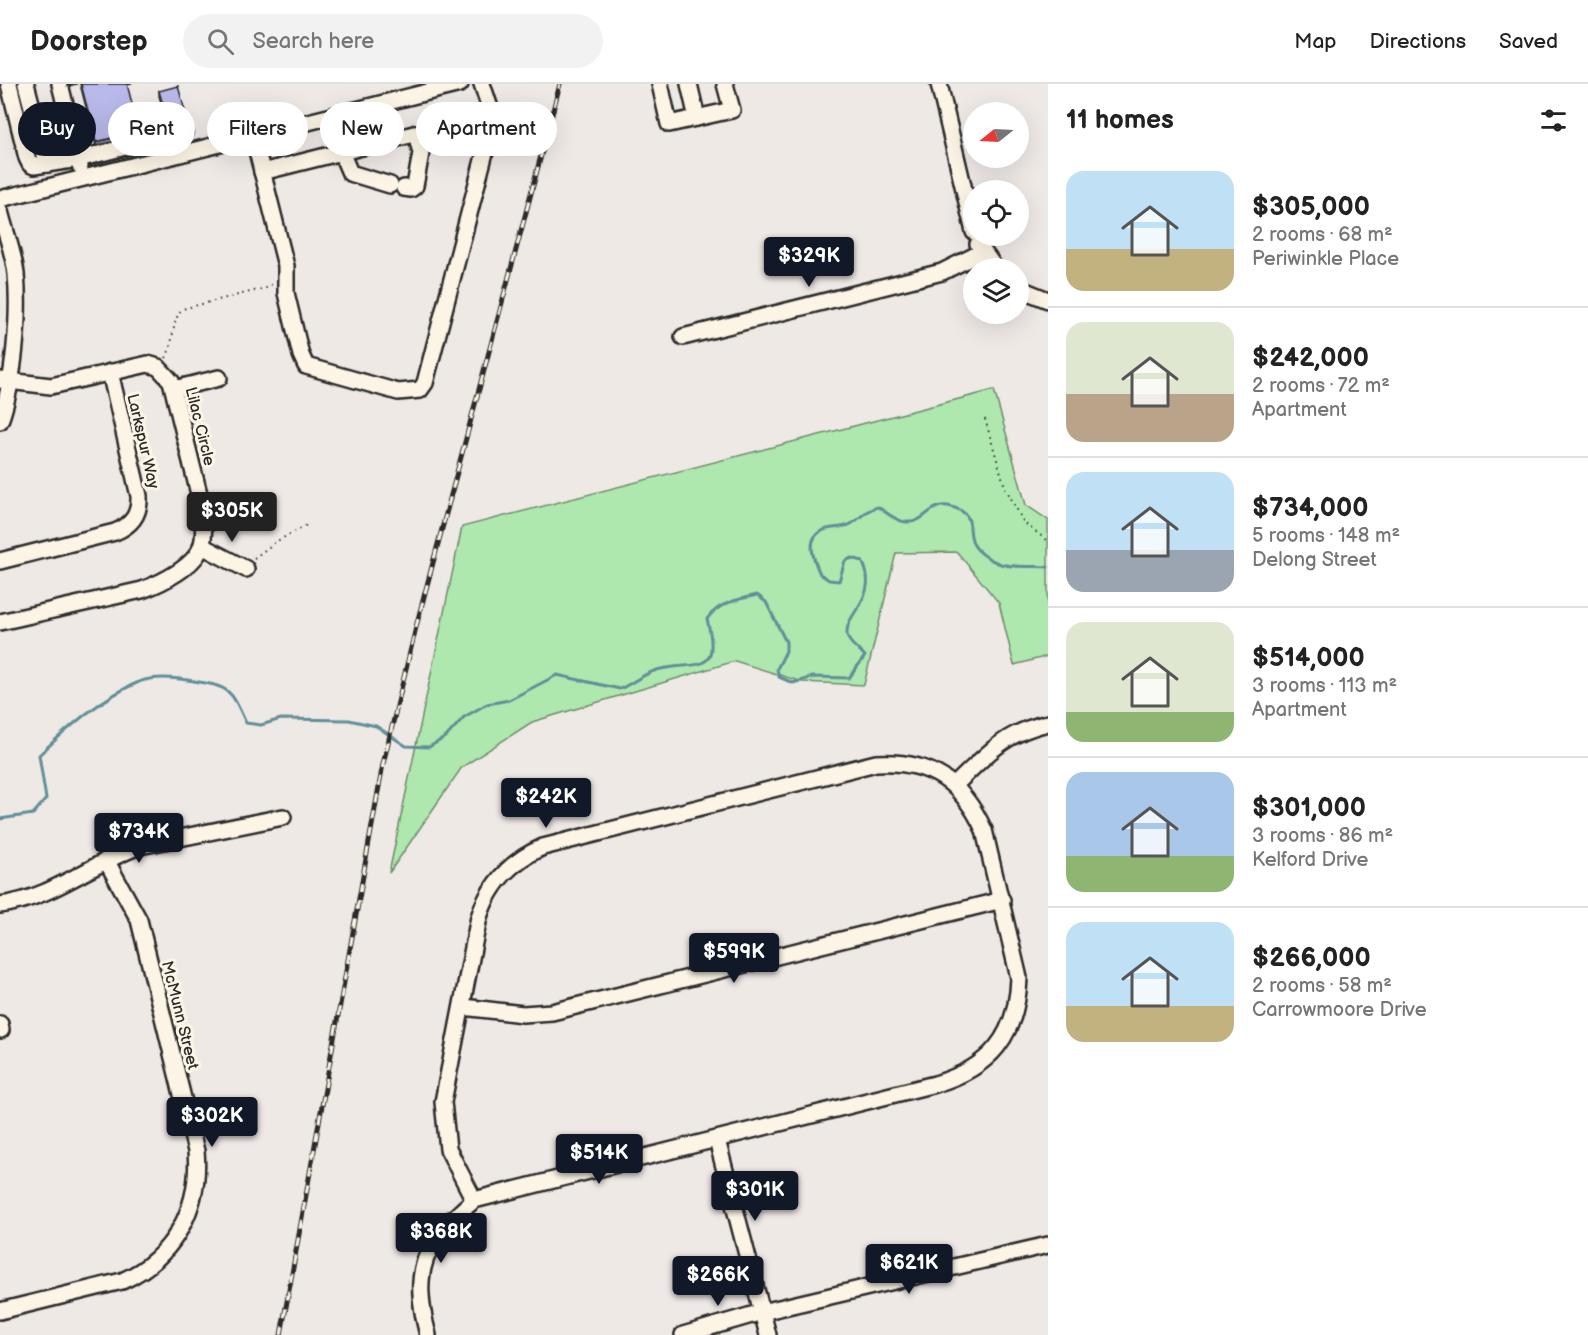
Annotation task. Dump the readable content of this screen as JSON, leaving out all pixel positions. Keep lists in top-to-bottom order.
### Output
{
  "streets": {
    "street": ["Lilac Circle", "Larkspur Way", "McMunn Street"]
  },
  "north": "left",
  "page": {
    "header": "Doorstep",
    "search": "Search here",
    "nav": ["Map", "Directions", "Saved"],
    "heading": "11 homes",
    "chip": [
      "Buy",
      "Rent",
      "Filters",
      "New",
      "Apartment"
    ],
    "list": [
      {
        "name": "$305,000",
        "note": "2 rooms · 68 m² · Periwinkle Place"
      },
      {
        "name": "$242,000",
        "note": "2 rooms · 72 m² · Apartment"
      },
      {
        "name": "$734,000",
        "note": "5 rooms · 148 m² · Delong Street"
      },
      {
        "name": "$514,000",
        "note": "3 rooms · 113 m² · Apartment"
      },
      {
        "name": "$301,000",
        "note": "3 rooms · 86 m² · Kelford Drive"
      },
      {
        "name": "$266,000",
        "note": "2 rooms · 58 m² · Carrowmoore Drive"
      }
    ],
    "price": [
      "$329K",
      "$305K",
      "$242K",
      "$734K",
      "$599K",
      "$302K",
      "$514K",
      "$301K",
      "$368K",
      "$621K",
      "$266K"
    ]
  }
}
